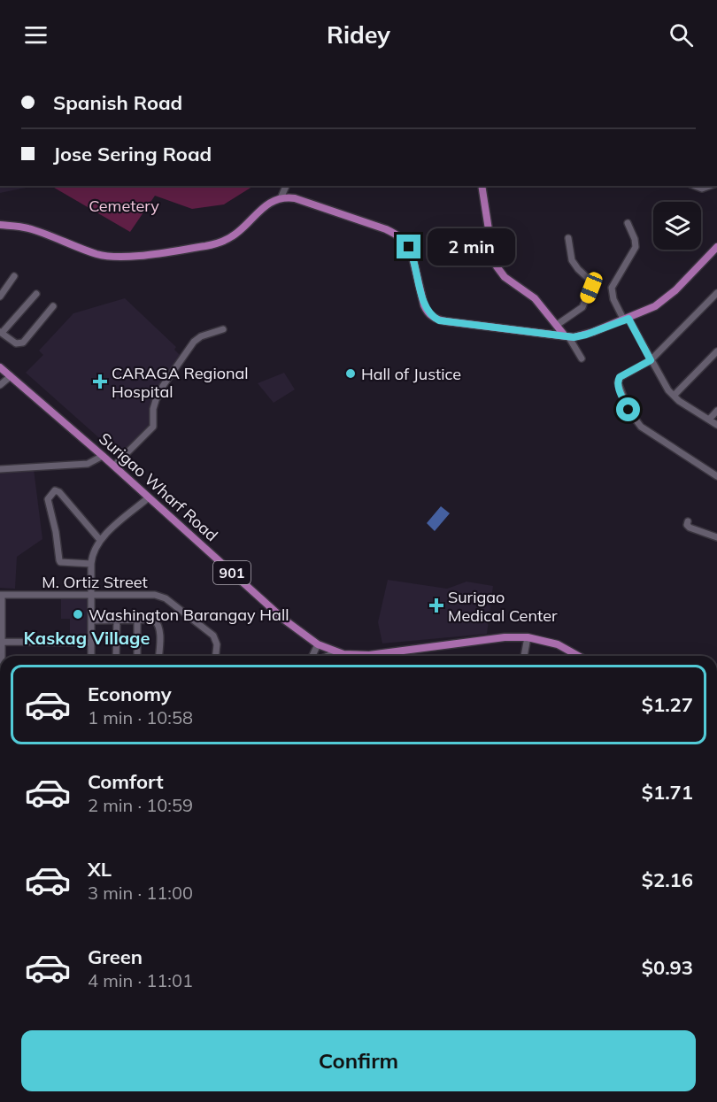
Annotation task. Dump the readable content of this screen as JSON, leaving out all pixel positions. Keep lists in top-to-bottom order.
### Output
{
  "streets": {
    "main road": ["Surigao Wharf Road", "901"],
    "street": ["M. Ortiz Street"]
  },
  "crossings": [
    ["Surigao Wharf Road", "901"]
  ],
  "districts": ["Kaskag Village"],
  "parks": ["Cemetery"],
  "places": {
    "other": ["Hall of Justice", "Washington Barangay Hall"],
    "health": ["CARAGA Regional Hospital", "Surigao Medical Center"]
  },
  "page": {
    "header": "Ridey",
    "banner": ["Spanish Road", "Jose Sering Road"],
    "bubble": "2 min",
    "list": [
      {
        "name": "Economy",
        "note": "1 min · 10:58",
        "value": "$1.27"
      },
      {
        "name": "Comfort",
        "note": "2 min · 10:59",
        "value": "$1.71"
      },
      {
        "name": "XL",
        "note": "3 min · 11:00",
        "value": "$2.16"
      },
      {
        "name": "Green",
        "note": "4 min · 11:01",
        "value": "$0.93"
      }
    ],
    "buttons": "Confirm"
  }
}
